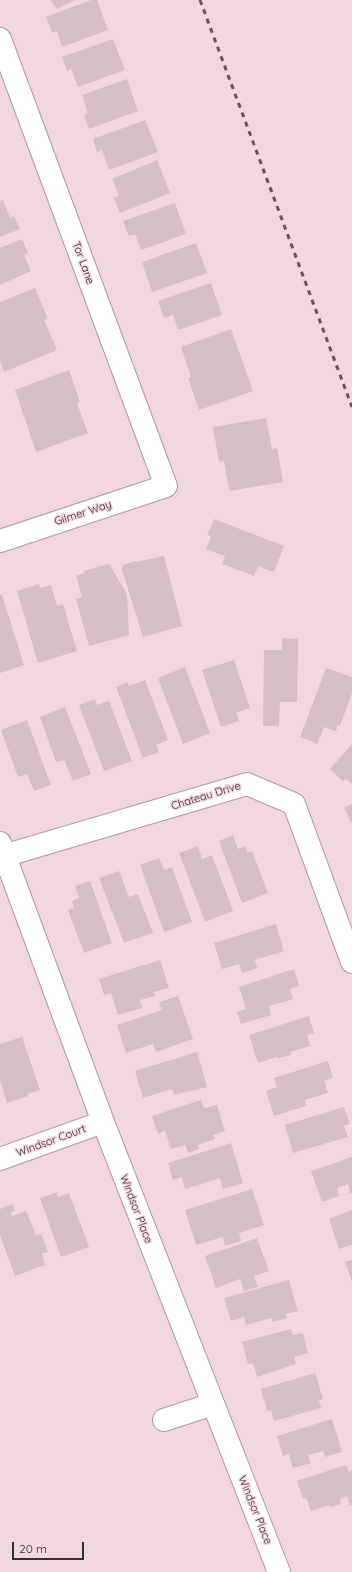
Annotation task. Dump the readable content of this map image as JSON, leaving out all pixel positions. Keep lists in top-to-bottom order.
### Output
{
  "streets": {
    "street": [
      "Tor Lane",
      "Gilmer Way",
      "Chateau Drive",
      "Windsor Court",
      "Windsor Place"
    ]
  },
  "crossings": [
    ["Tor Lane", "Gilmer Way"],
    ["Chateau Drive", "Windsor Place"],
    ["Windsor Court", "Windsor Place"]
  ],
  "scale_bar": "20 m"
}
